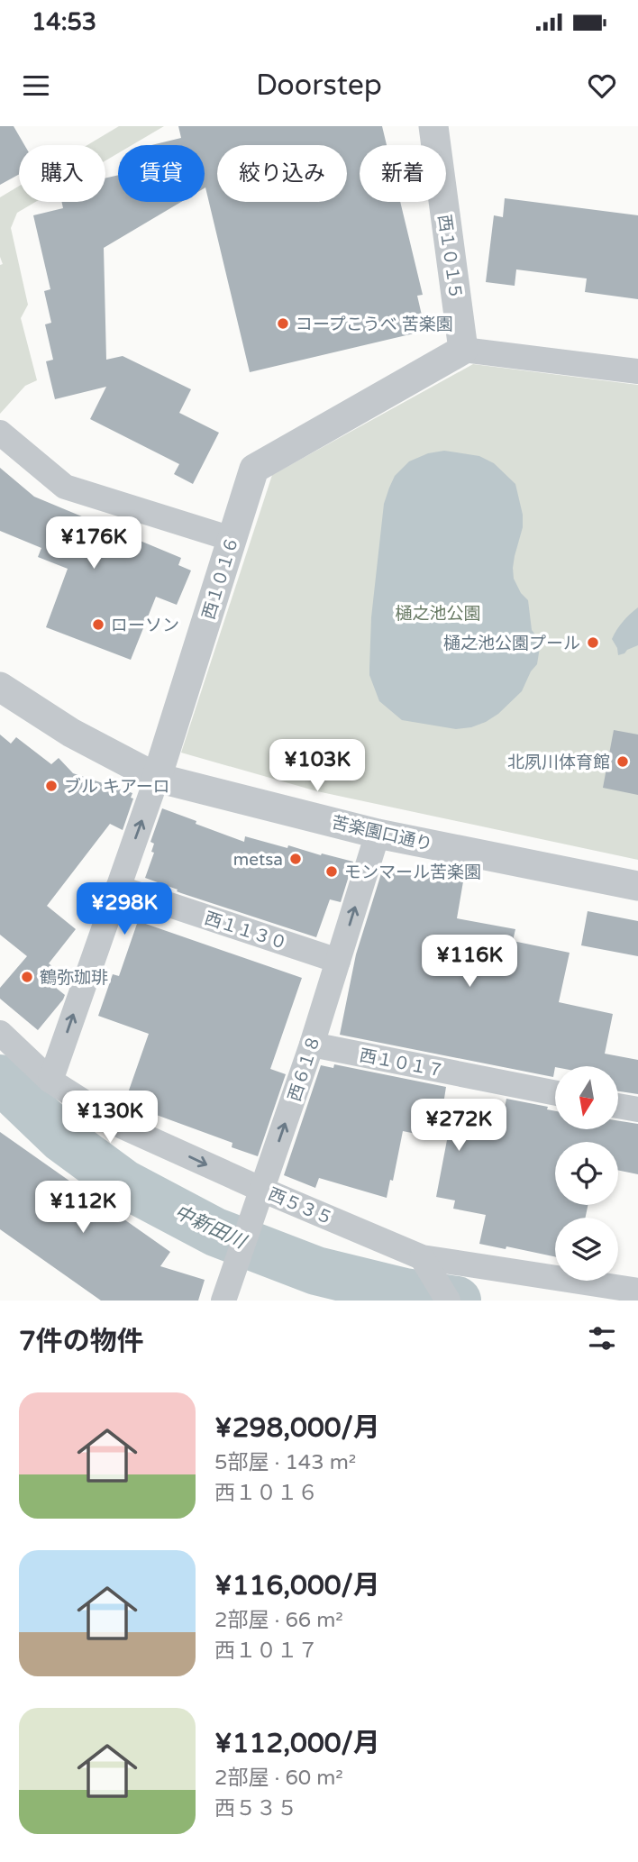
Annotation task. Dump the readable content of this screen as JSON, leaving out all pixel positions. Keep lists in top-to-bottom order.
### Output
{
  "streets": {
    "street": [
      "西１０１５",
      "西１０１６",
      "苦楽園口通り",
      "西１１３０",
      "西１０１７",
      "西６１８",
      "西５３５"
    ]
  },
  "crossings": [
    ["西１０１５", "西１０１６"],
    ["西１０１６", "苦楽園口通り"],
    ["西１０１６", "西１１３０"],
    ["西１０１６", "西５３５"],
    ["苦楽園口通り", "西６１８"],
    ["西１１３０", "西６１８"],
    ["西１０１７", "西６１８"],
    ["西６１８", "西５３５"]
  ],
  "one_way": ["西１０１６", "西６１８"],
  "water": ["中新田川"],
  "parks": ["樋之池公園"],
  "places": [
    "コープこうべ 苦楽園",
    "ローソン",
    "樋之池公園プール",
    "北夙川体育館",
    "ブル キアーロ",
    "metsa",
    "モンマール苦楽園",
    "鶴弥珈琲"
  ],
  "north": "bottom",
  "page": {
    "status": "14:53",
    "header": "Doorstep",
    "chip": [
      "購入",
      "賃貸",
      "絞り込み",
      "新着"
    ],
    "price": [
      "¥176K",
      "¥103K",
      "¥298K",
      "¥116K",
      "¥130K",
      "¥272K",
      "¥112K"
    ],
    "heading": "7件の物件",
    "list": [
      {
        "name": "¥298,000/月",
        "note": "5部屋 · 143 m² · 西１０１６"
      },
      {
        "name": "¥116,000/月",
        "note": "2部屋 · 66 m² · 西１０１７"
      },
      {
        "name": "¥112,000/月",
        "note": "2部屋 · 60 m² · 西５３５"
      }
    ]
  }
}
